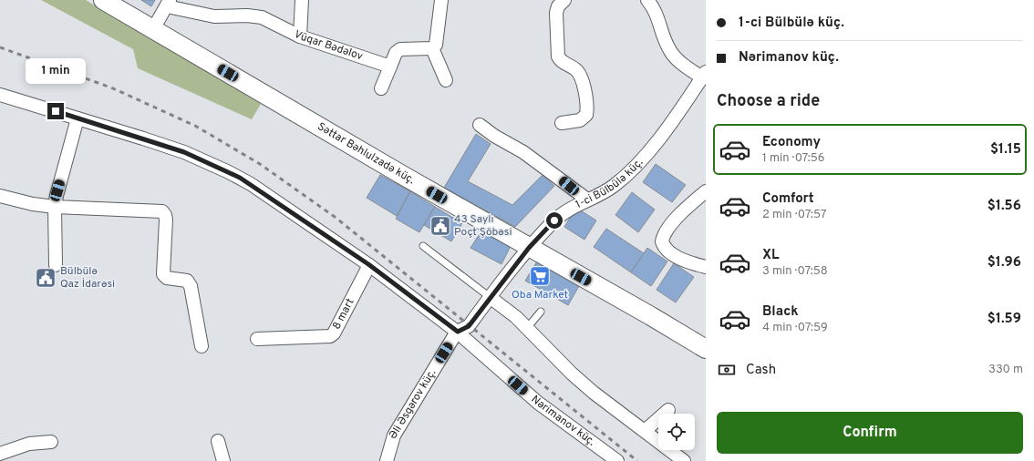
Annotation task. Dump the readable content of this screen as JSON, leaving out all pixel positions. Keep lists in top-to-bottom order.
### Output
{
  "streets": {
    "main road": ["Səttar Bəhlulzadə küç."],
    "street": [
      "Vüqar Bədəlov",
      "1-ci Bülbülə küç.",
      "8 mart",
      "Əli Əsgərov küç.",
      "Nərimanov küç."
    ]
  },
  "crossings": [
    ["Səttar Bəhlulzadə küç.", "1-ci Bülbülə küç."],
    ["1-ci Bülbülə küç.", "Əli Əsgərov küç."],
    ["1-ci Bülbülə küç.", "Nərimanov küç."],
    ["8 mart", "Nərimanov küç."],
    ["Əli Əsgərov küç.", "Nərimanov küç."]
  ],
  "places": {
    "public building": ["43 Saylı Poçt Şöbəsi", "Bülbülə Qaz İdarəsi"],
    "supermarket": ["Oba Market"]
  },
  "page": {
    "banner": ["1-ci Bülbülə küç.", "Nərimanov küç."],
    "bubble": "1 min",
    "heading": "Choose a ride",
    "list": [
      {
        "name": "Economy",
        "note": "1 min · 07:56",
        "value": "$1.15"
      },
      {
        "name": "Comfort",
        "note": "2 min · 07:57",
        "value": "$1.56"
      },
      {
        "name": "XL",
        "note": "3 min · 07:58",
        "value": "$1.96"
      },
      {
        "name": "Black",
        "note": "4 min · 07:59",
        "value": "$1.59"
      }
    ],
    "pay": ["Cash", "330 m"],
    "buttons": "Confirm"
  }
}
